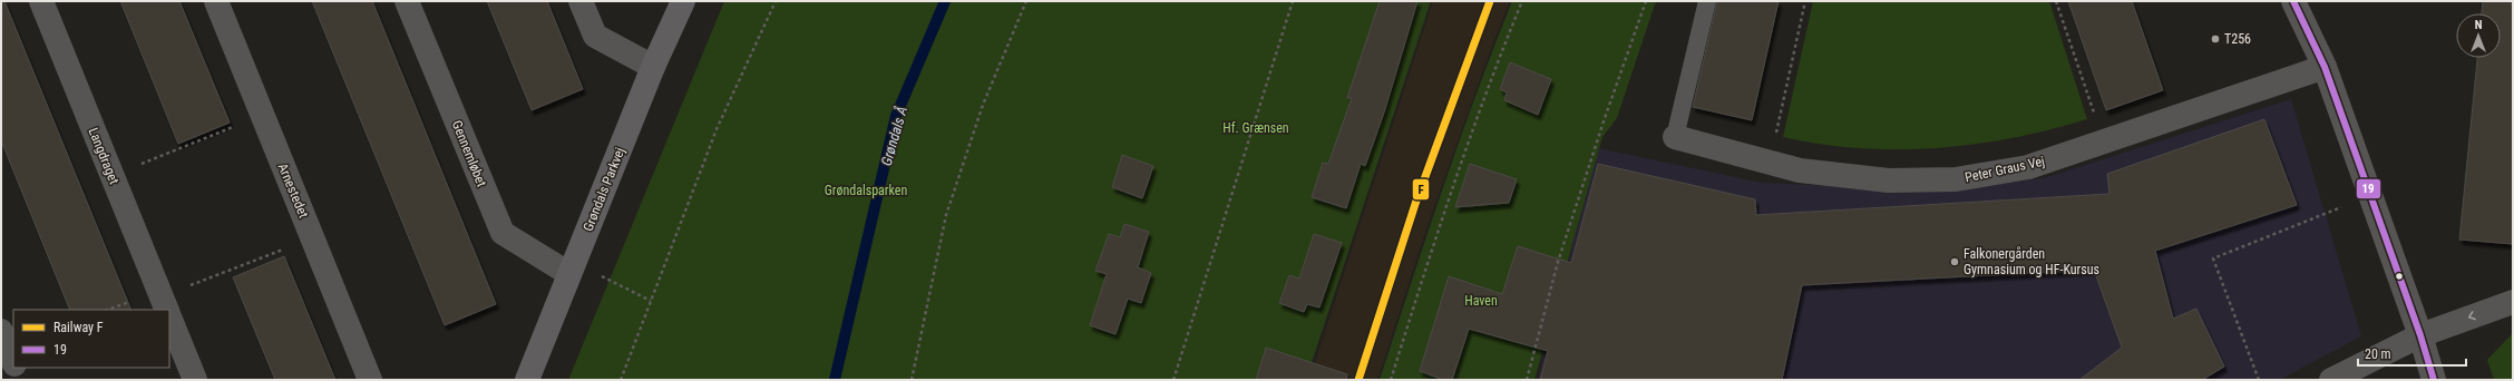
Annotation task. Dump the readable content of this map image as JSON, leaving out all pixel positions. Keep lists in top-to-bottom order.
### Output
{
  "streets": {
    "main road": ["Grøndals Parkvej"],
    "street": [
      "Gennemløbet",
      "Langdraget",
      "Peter Graus Vej",
      "Arnestedet"
    ]
  },
  "crossings": [
    ["Gennemløbet", "Grøndals Parkvej"]
  ],
  "water": ["Grøndals Å"],
  "parks": ["Hf. Grænsen", "Grøndalsparken", "Haven"],
  "places": ["T256", "Falkonergården Gymnasium og HF-Kursus"],
  "lines": ["rail line F", "transit line 19"],
  "legend": ["Railway F", "19"],
  "scale_bar": "20 m",
  "north": "top"
}
